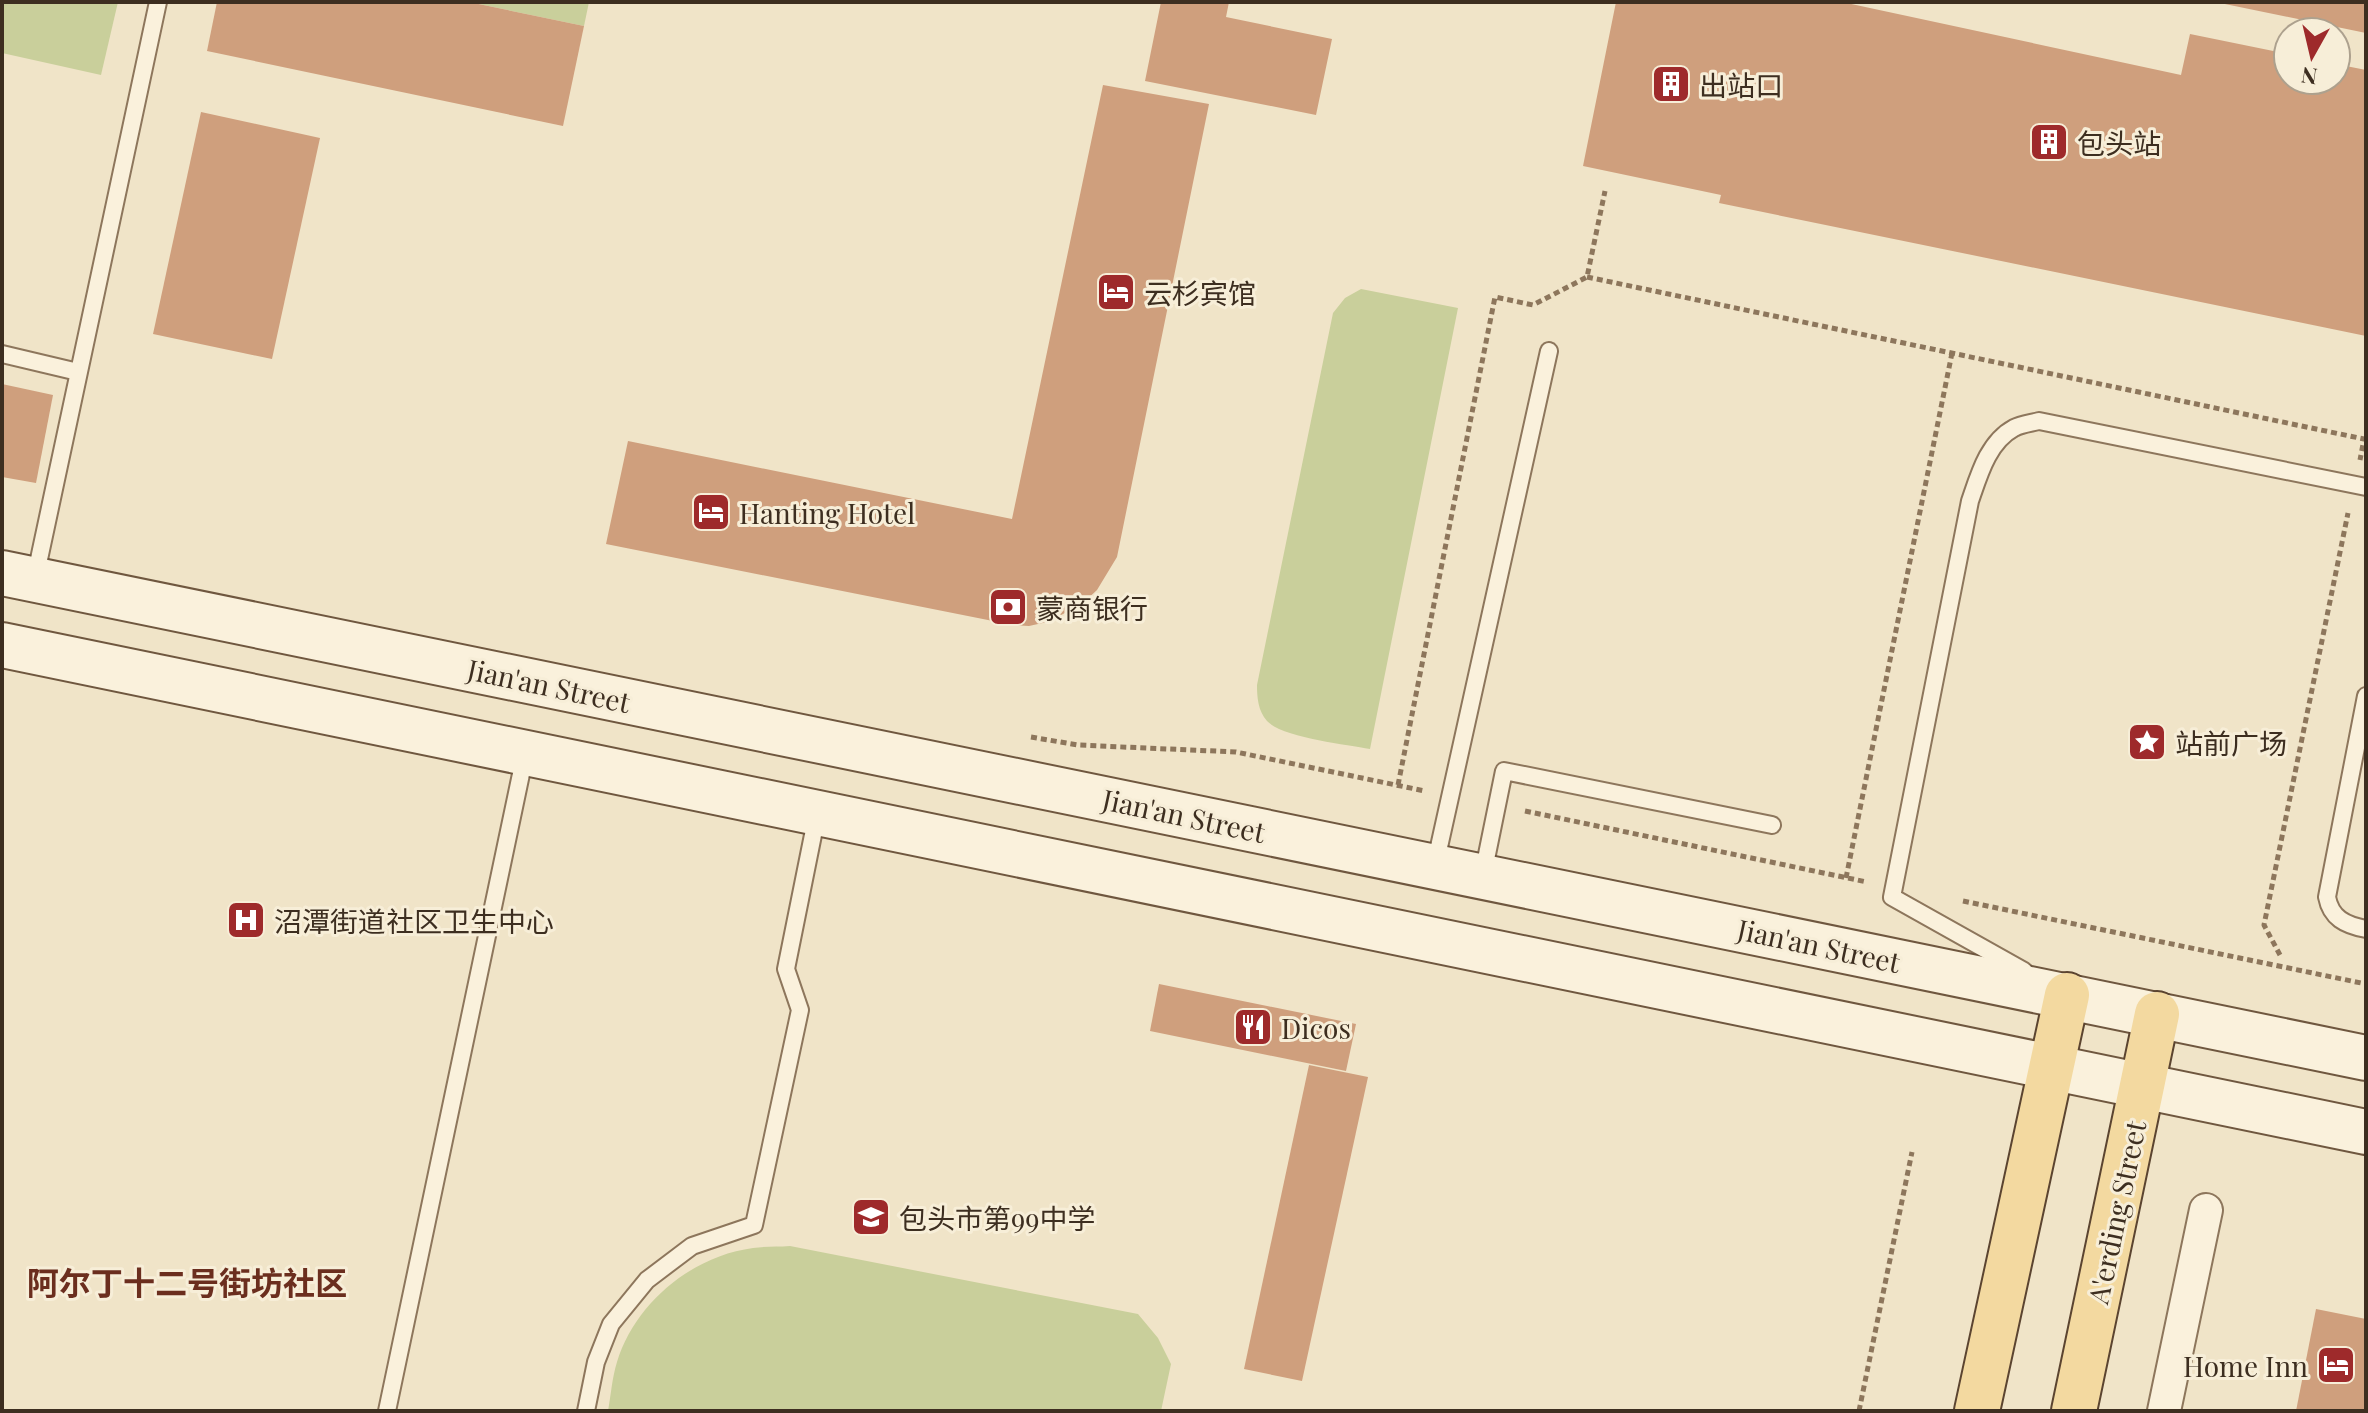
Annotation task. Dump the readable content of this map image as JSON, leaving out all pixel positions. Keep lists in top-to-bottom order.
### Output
{
  "streets": {
    "main road": ["Jian'an Street", "A'erding Street"]
  },
  "crossings": [
    ["Jian'an Street", "A'erding Street"]
  ],
  "districts": ["阿尔丁十二号街坊社区"],
  "places": {
    "building": ["出站口", "包头站"],
    "hotel": ["云杉宾馆", "Hanting Hotel", "Home Inn"],
    "bank": ["蒙商银行"],
    "place": ["站前广场"],
    "hospital": ["沼潭街道社区卫生中心"],
    "restaurant": ["Dicos"],
    "school or university": ["包头市第99中学"]
  },
  "north": "bottom"
}
